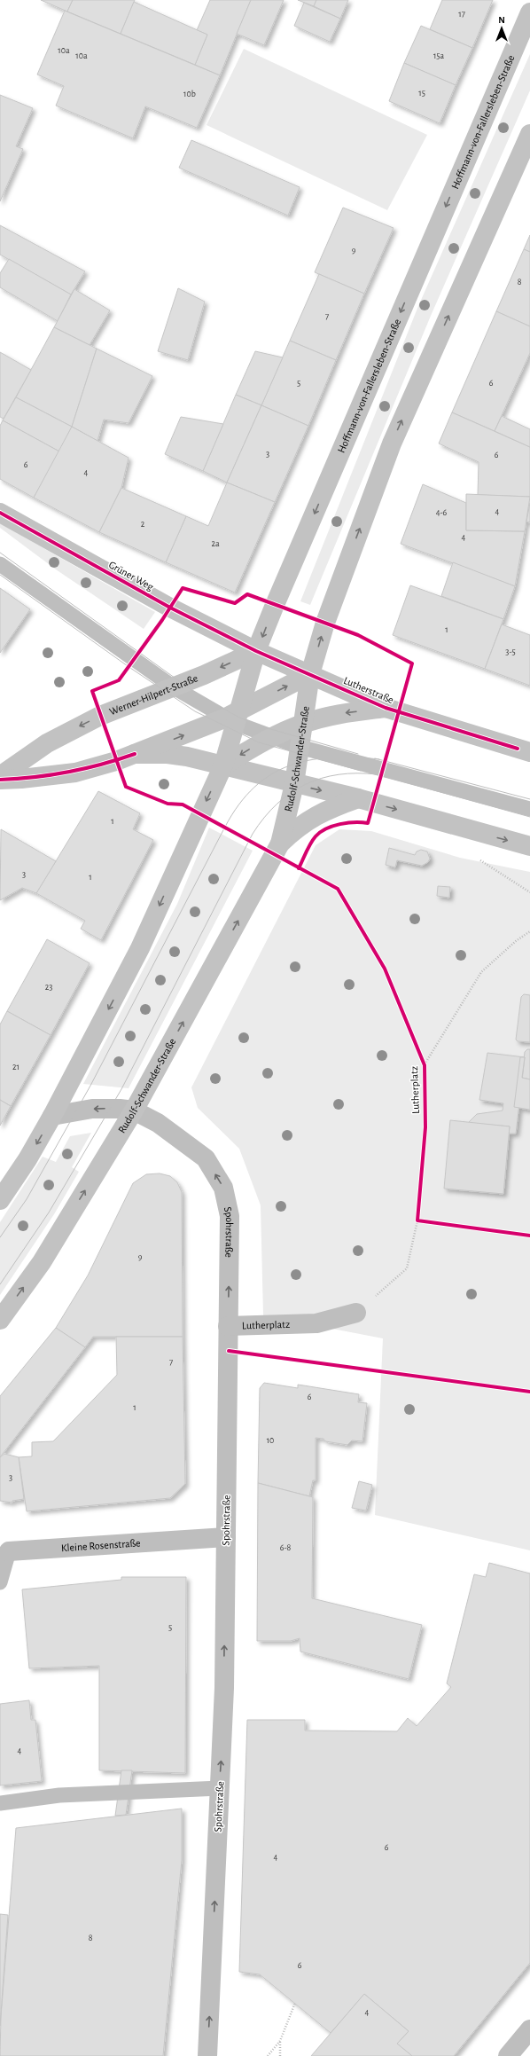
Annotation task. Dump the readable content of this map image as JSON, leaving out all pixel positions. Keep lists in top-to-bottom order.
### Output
{
  "streets": {
    "main road": [
      "Hoffmann-von-Fallersleben-Straße",
      "Grüner Weg",
      "Lutherstraße",
      "Werner-Hilpert-Straße",
      "Rudolf-Schwander-Straße"
    ],
    "street": ["Lutherplatz", "Spohrstraße", "Kleine Rosenstraße"]
  },
  "crossings": [
    ["Hoffmann-von-Fallersleben-Straße", "Grüner Weg"],
    ["Hoffmann-von-Fallersleben-Straße", "Lutherstraße"],
    ["Hoffmann-von-Fallersleben-Straße", "Werner-Hilpert-Straße"],
    ["Grüner Weg", "Lutherstraße"],
    ["Grüner Weg", "Werner-Hilpert-Straße"],
    ["Lutherstraße", "Werner-Hilpert-Straße"],
    ["Lutherstraße", "Rudolf-Schwander-Straße"],
    ["Rudolf-Schwander-Straße", "Spohrstraße"],
    ["Lutherplatz", "Spohrstraße"],
    ["Spohrstraße", "Kleine Rosenstraße"]
  ],
  "one_way": ["Spohrstraße"],
  "house_numbers": [
    "17",
    "10a",
    "10a",
    "15a",
    "15",
    "10b",
    "9",
    "8",
    "7",
    "5",
    "6",
    "3",
    "6",
    "6",
    "4",
    "4",
    "4-6",
    "2",
    "4",
    "2a",
    "1",
    "3-5",
    "1",
    "3",
    "1",
    "23",
    "21",
    "9",
    "7",
    "6",
    "1",
    "10",
    "3",
    "6-8",
    "5",
    "4",
    "6",
    "4",
    "8",
    "6",
    "4"
  ],
  "north": "top"
}
